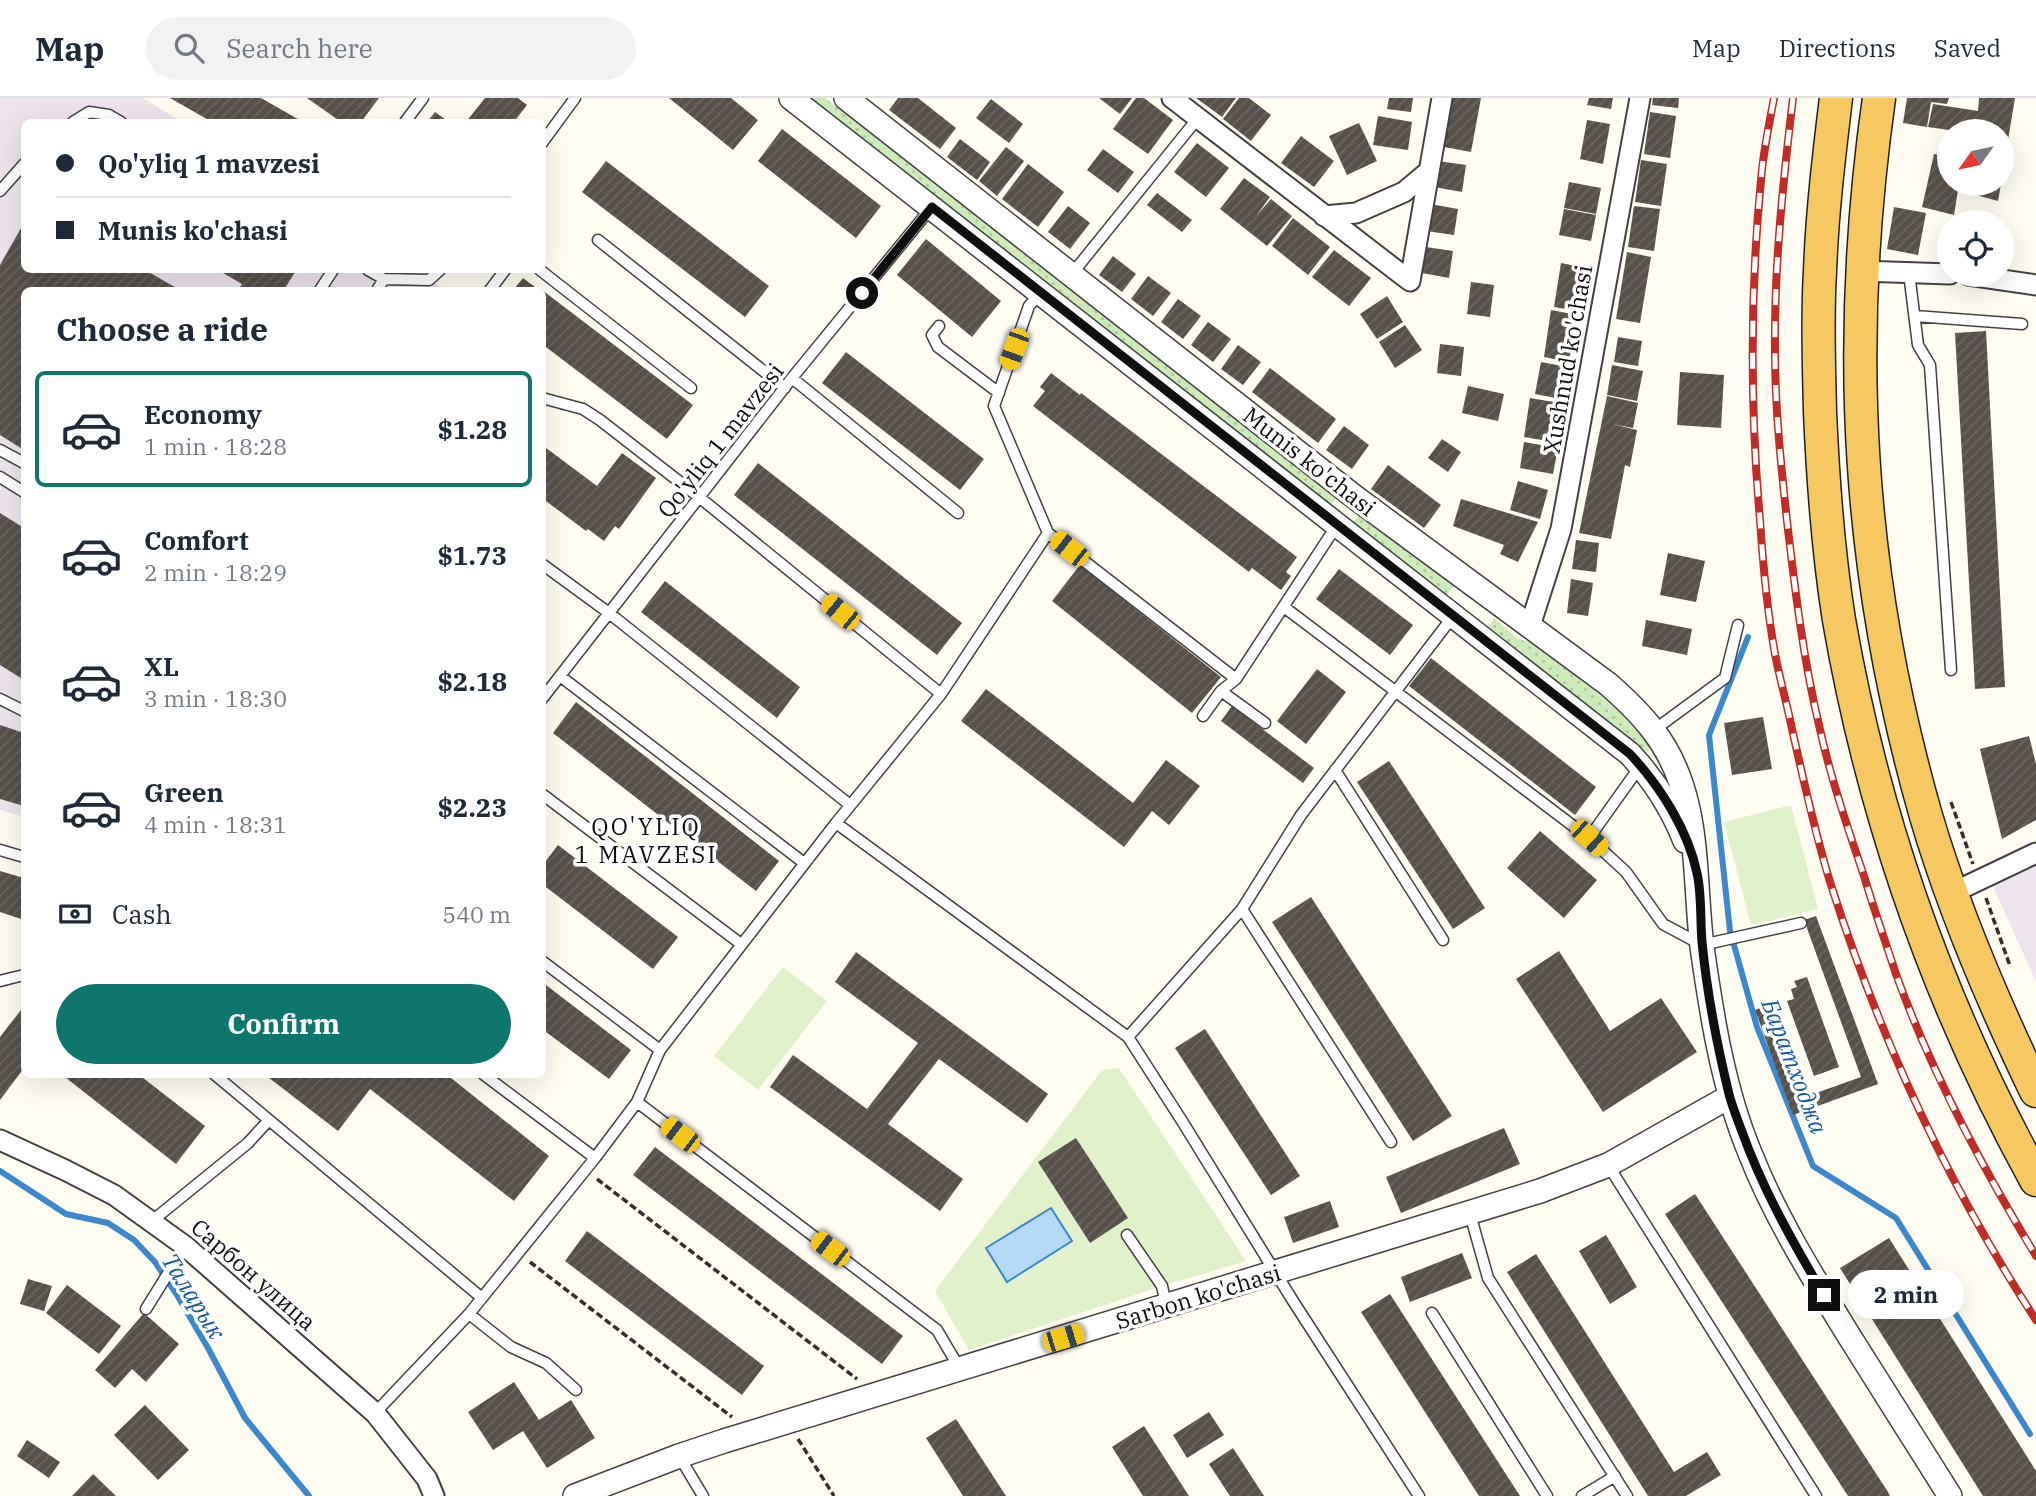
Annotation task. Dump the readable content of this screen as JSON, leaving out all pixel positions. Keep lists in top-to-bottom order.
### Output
{
  "streets": {
    "street": [
      "Xushnud ko'chasi",
      "Munis ko'chasi",
      "Сарбон улица",
      "Sarbon ko'chasi"
    ],
    "lane": ["Qo'yliq 1 mavzesi"]
  },
  "crossings": [
    ["Xushnud ko'chasi", "Munis ko'chasi"],
    ["Qo'yliq 1 mavzesi", "Munis ko'chasi"],
    ["Munis ko'chasi", "Sarbon ko'chasi"]
  ],
  "districts": ["QO'YLIQ 1 MAVZESI"],
  "water": ["Баратходжа", "Таларык"],
  "north": "bottom left",
  "page": {
    "header": "Map",
    "search": "Search here",
    "nav": ["Map", "Directions", "Saved"],
    "banner": ["Qo'yliq 1 mavzesi", "Munis ko'chasi"],
    "heading": "Choose a ride",
    "list": [
      {
        "name": "Economy",
        "note": "1 min · 18:28",
        "value": "$1.28"
      },
      {
        "name": "Comfort",
        "note": "2 min · 18:29",
        "value": "$1.73"
      },
      {
        "name": "XL",
        "note": "3 min · 18:30",
        "value": "$2.18"
      },
      {
        "name": "Green",
        "note": "4 min · 18:31",
        "value": "$2.23"
      }
    ],
    "pay": ["Cash", "540 m"],
    "buttons": "Confirm",
    "bubble": "2 min"
  }
}
